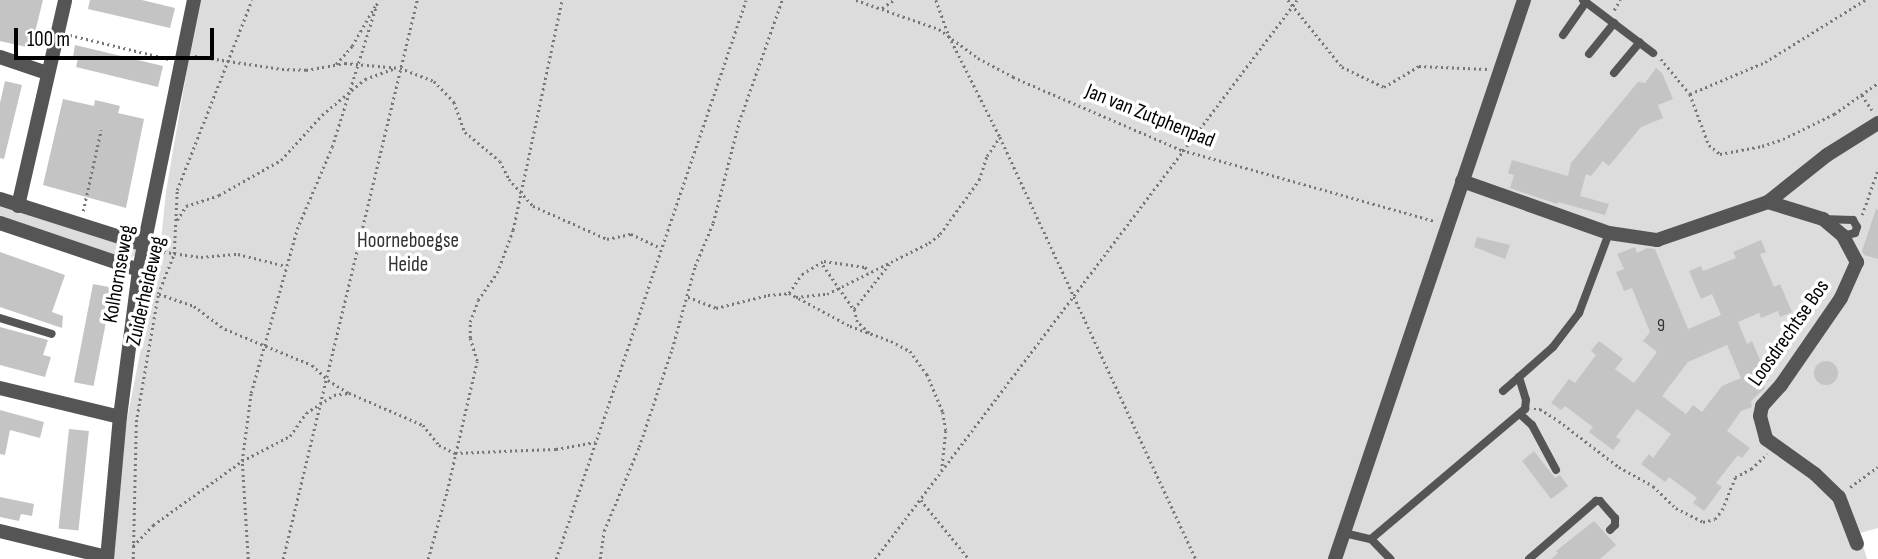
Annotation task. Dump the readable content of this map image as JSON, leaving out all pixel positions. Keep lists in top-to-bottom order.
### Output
{
  "streets": {
    "street": ["Kolhornseweg", "Loosdrechtse Bos"],
    "path": ["Jan van Zutphenpad", "Zuiderheideweg"]
  },
  "parks": ["Hoorneboegse Heide"],
  "house_numbers": ["9"],
  "scale_bar": "100 m"
}
